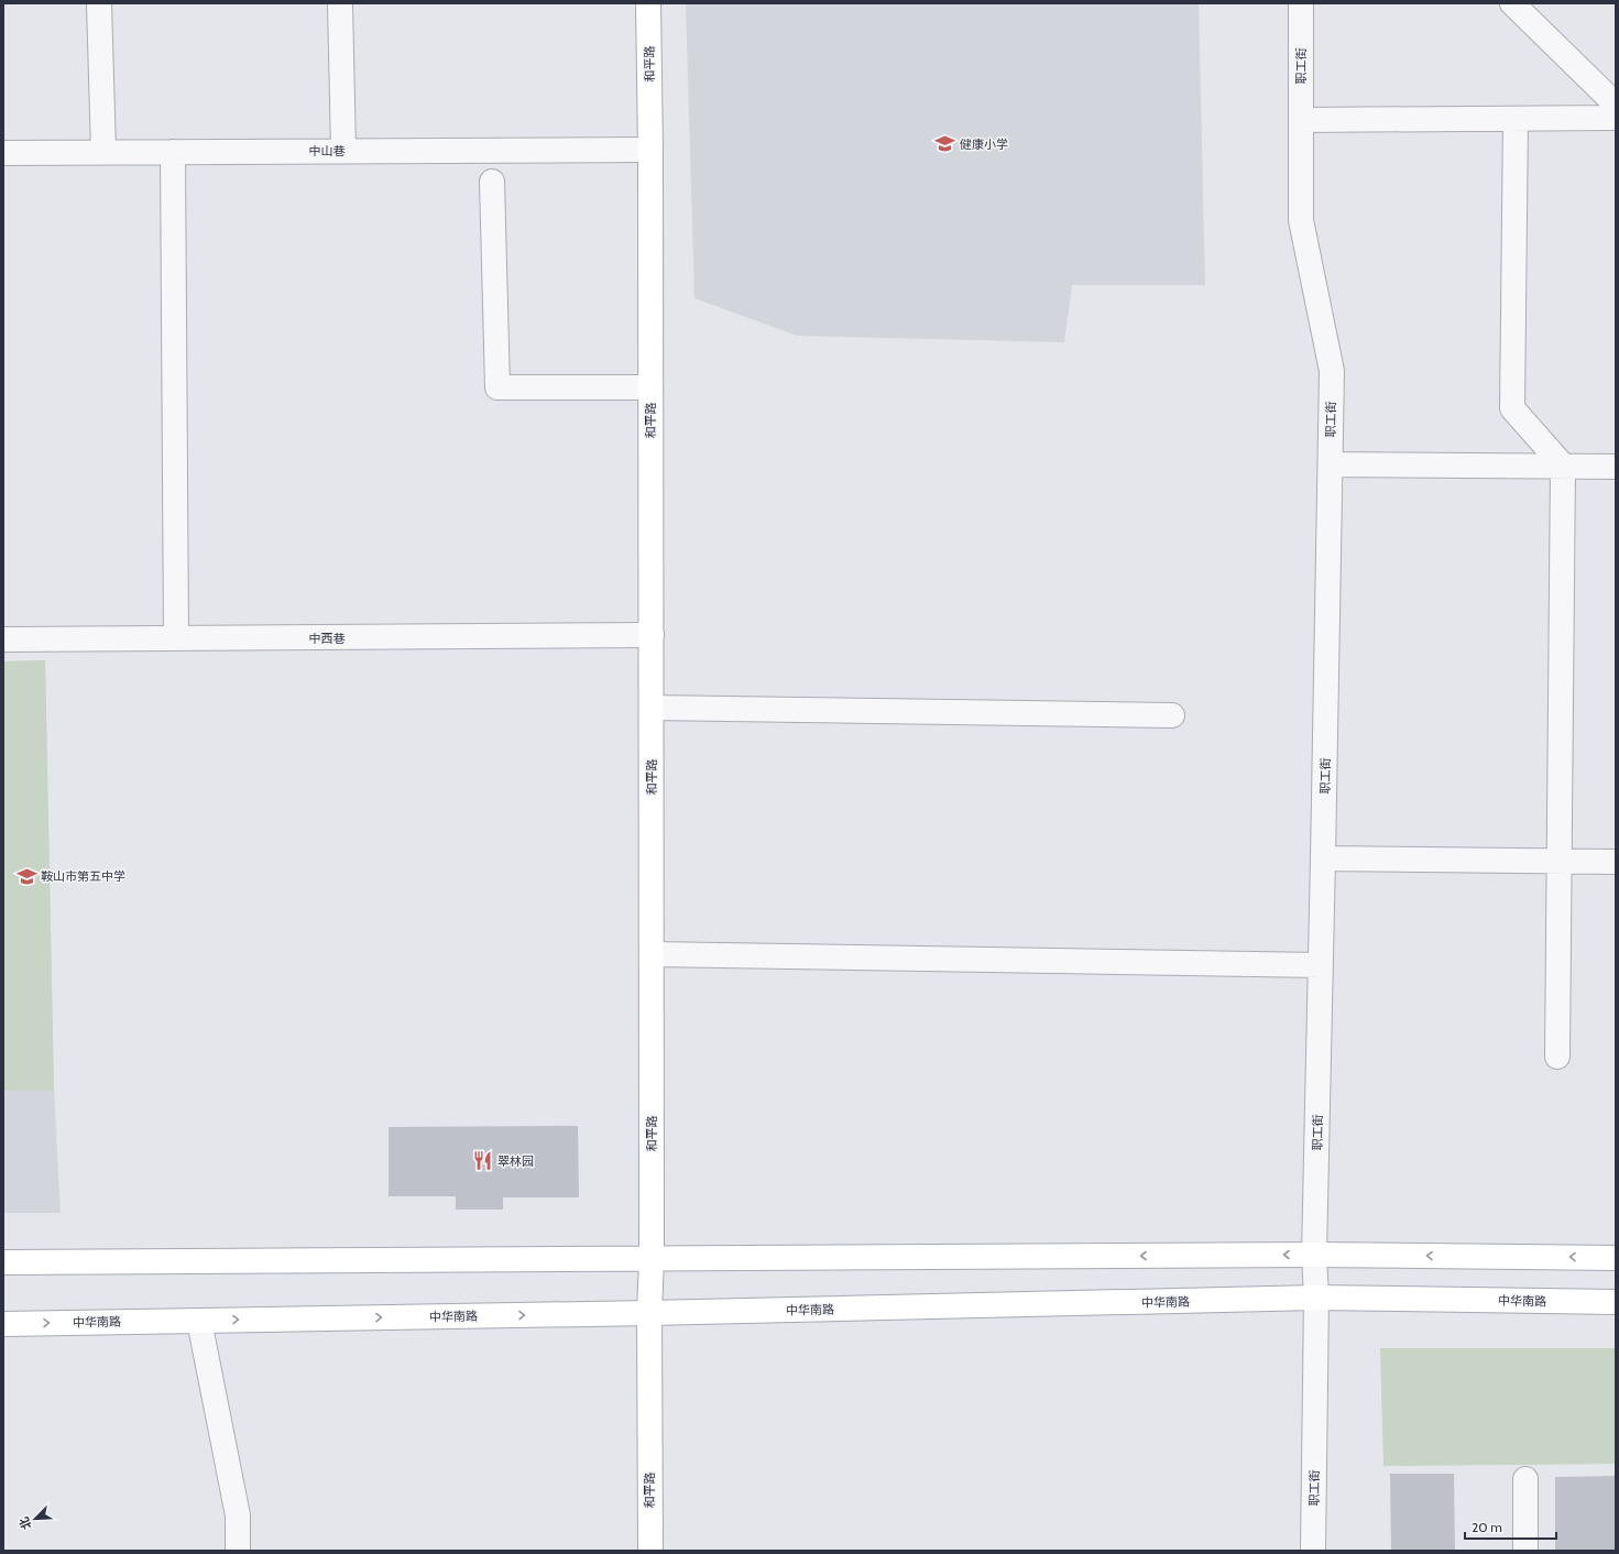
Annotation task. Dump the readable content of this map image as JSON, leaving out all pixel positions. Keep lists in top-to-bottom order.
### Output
{
  "streets": {
    "main road": ["和平路", "中华南路"],
    "street": ["职工街", "中山巷", "中西巷"]
  },
  "crossings": [
    ["和平路", "中山巷"],
    ["和平路", "中西巷"],
    ["和平路", "中华南路"],
    ["职工街", "中华南路"]
  ],
  "places": {
    "school or university": ["健康小学", "鞍山市第五中学"],
    "restaurant": ["翠林园"]
  },
  "scale_bar": "20 m",
  "north": "bottom left"
}
